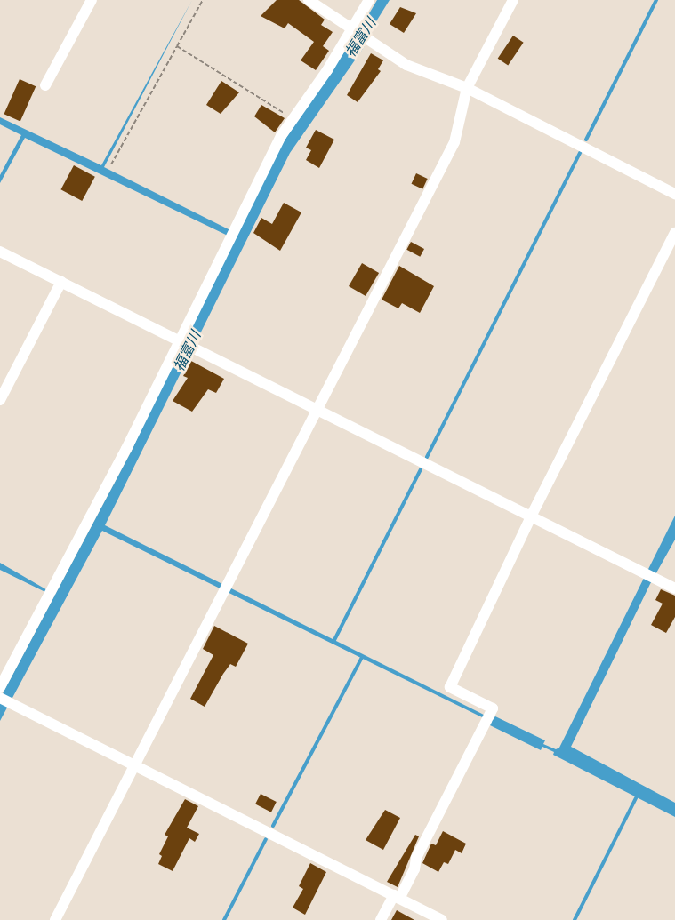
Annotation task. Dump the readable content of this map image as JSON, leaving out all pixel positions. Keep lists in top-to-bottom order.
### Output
{
  "water": ["福富川"]
}
